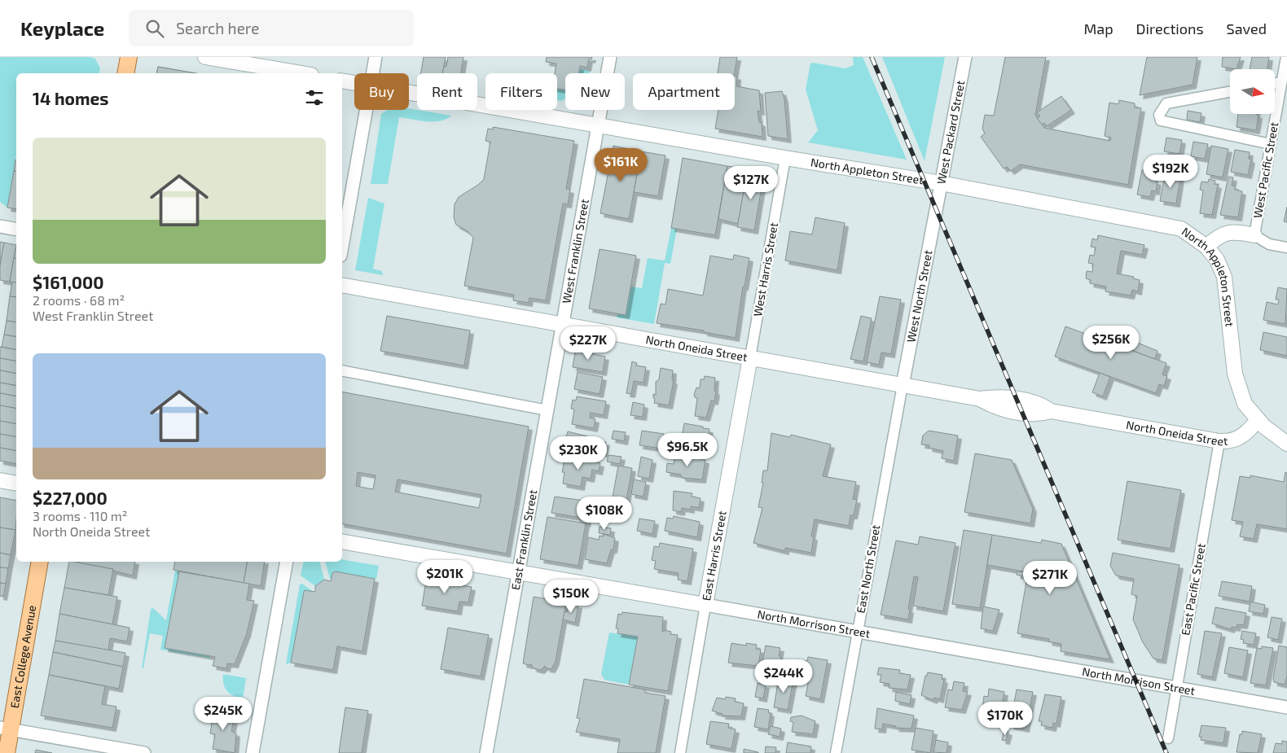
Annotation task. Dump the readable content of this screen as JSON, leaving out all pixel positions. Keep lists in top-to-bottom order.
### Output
{
  "streets": {
    "main road": [
      "North Appleton Street",
      "North Oneida Street",
      "East Harris Street",
      "North Morrison Street",
      "East College Avenue"
    ],
    "street": [
      "West Packard Street",
      "West Pacific Street",
      "West Franklin Street",
      "West Harris Street",
      "West North Street",
      "East Franklin Street",
      "East North Street",
      "East Pacific Street"
    ]
  },
  "crossings": [
    ["West Packard Street", "North Appleton Street"],
    ["West Packard Street", "West North Street"],
    ["North Appleton Street", "West Franklin Street"],
    ["North Appleton Street", "West Harris Street"],
    ["North Appleton Street", "North Oneida Street"],
    ["West Franklin Street", "North Oneida Street"],
    ["West Franklin Street", "East Franklin Street"],
    ["West Harris Street", "North Oneida Street"],
    ["West Harris Street", "East Harris Street"],
    ["West North Street", "North Oneida Street"],
    ["West North Street", "East North Street"],
    ["North Oneida Street", "East Franklin Street"],
    ["North Oneida Street", "East Harris Street"],
    ["North Oneida Street", "East North Street"],
    ["North Oneida Street", "East Pacific Street"],
    ["East Franklin Street", "North Morrison Street"],
    ["East Harris Street", "North Morrison Street"],
    ["East North Street", "North Morrison Street"],
    ["East Pacific Street", "North Morrison Street"]
  ],
  "north": "right",
  "page": {
    "header": "Keyplace",
    "search": "Search here",
    "nav": ["Map", "Directions", "Saved"],
    "chip": [
      "Buy",
      "Rent",
      "Filters",
      "New",
      "Apartment"
    ],
    "heading": "14 homes",
    "list": [
      {
        "name": "$161,000",
        "note": "2 rooms · 68 m² · West Franklin Street"
      },
      {
        "name": "$227,000",
        "note": "3 rooms · 110 m² · North Oneida Street"
      }
    ],
    "price": [
      "$161K",
      "$192K",
      "$127K",
      "$256K",
      "$227K",
      "$96.5K",
      "$230K",
      "$108K",
      "$201K",
      "$271K",
      "$150K",
      "$244K",
      "$245K",
      "$170K"
    ]
  }
}
